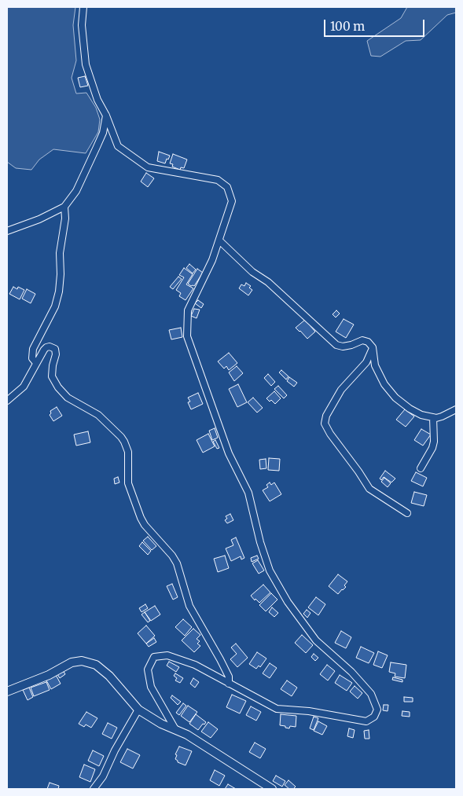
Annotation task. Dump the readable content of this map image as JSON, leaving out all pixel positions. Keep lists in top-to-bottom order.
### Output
{
  "scale_bar": "100 m"
}
